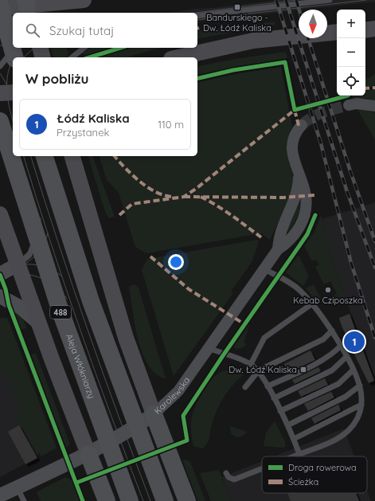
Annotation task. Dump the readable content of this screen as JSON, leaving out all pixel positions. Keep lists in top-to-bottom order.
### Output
{
  "streets": {
    "main road": ["488", "Aleja Włókniarzy"],
    "street": ["Karolewska"]
  },
  "places": {
    "transit": ["Bandurskiego - Dw. Łódź Kaliska", "Dw. Łódź Kaliska"],
    "other": ["Kebab Cziposzka"]
  },
  "legend": ["Droga rowerowa", "Ścieżka"],
  "north": "bottom",
  "page": {
    "map_buttons": ["+", "−"],
    "search": "Szukaj tutaj",
    "heading": "W pobliżu",
    "list": [
      {
        "mark": "1",
        "name": "Łódź Kaliska",
        "note": "Przystanek",
        "value": "110 m"
      }
    ],
    "pins": "1"
  }
}
